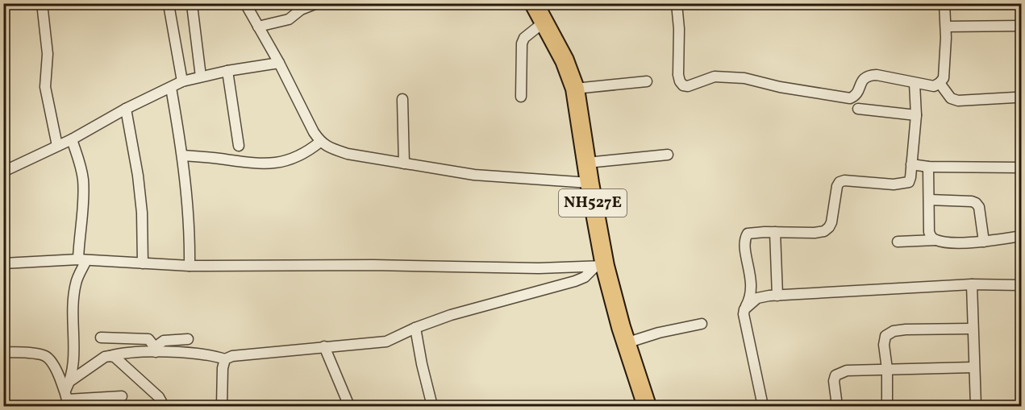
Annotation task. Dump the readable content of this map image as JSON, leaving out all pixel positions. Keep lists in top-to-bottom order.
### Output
{
  "streets": {
    "highway": ["NH527E"]
  }
}
